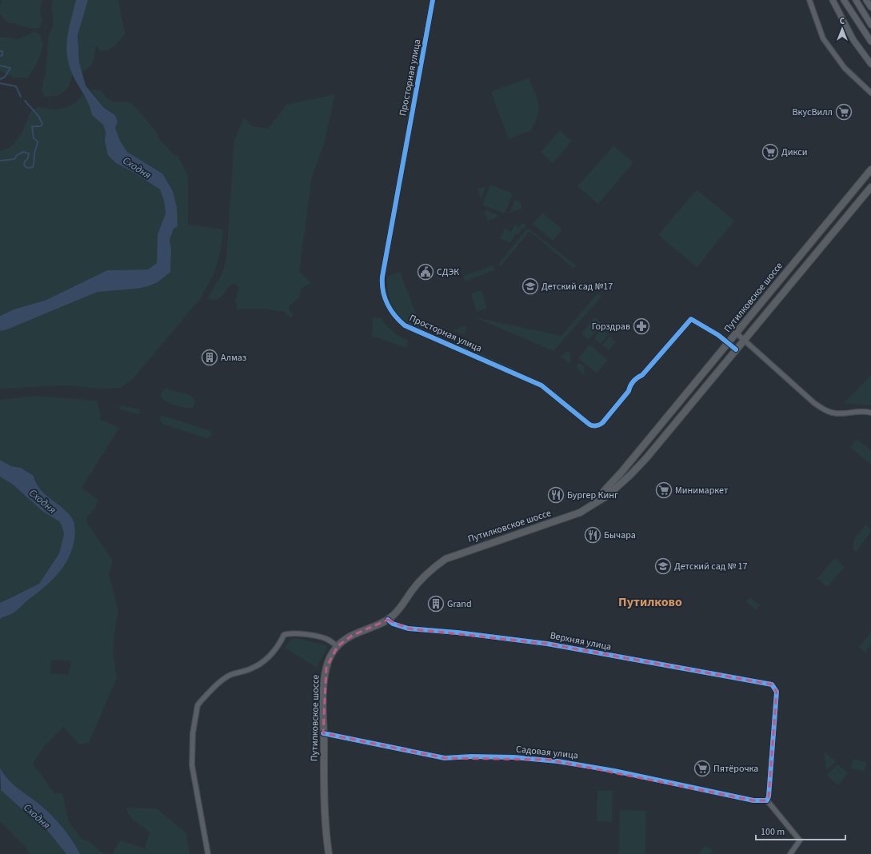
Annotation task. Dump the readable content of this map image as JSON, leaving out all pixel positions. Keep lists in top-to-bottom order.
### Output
{
  "streets": {
    "main road": ["Путилковское шоссе"],
    "street": ["Просторная улица", "Верхняя улица", "Садовая улица"]
  },
  "crossings": [
    ["Просторная улица", "Путилковское шоссе"],
    ["Путилковское шоссе", "Верхняя улица"],
    ["Путилковское шоссе", "Садовая улица"],
    ["Верхняя улица", "Садовая улица"]
  ],
  "districts": ["Путилково"],
  "water": ["Сходня"],
  "places": {
    "supermarket": [
      "ВкусВилл",
      "Дикси",
      "Минимаркет",
      "Пятёрочка"
    ],
    "public building": ["СДЭК"],
    "school or university": ["Детский сад №17", "Детский сад № 17"],
    "pharmacy": ["Горздрав"],
    "building": ["Алмаз", "Grand"],
    "restaurant": ["Бургер Кинг", "Бычара"]
  },
  "scale_bar": "100 m",
  "north": "top"
}
